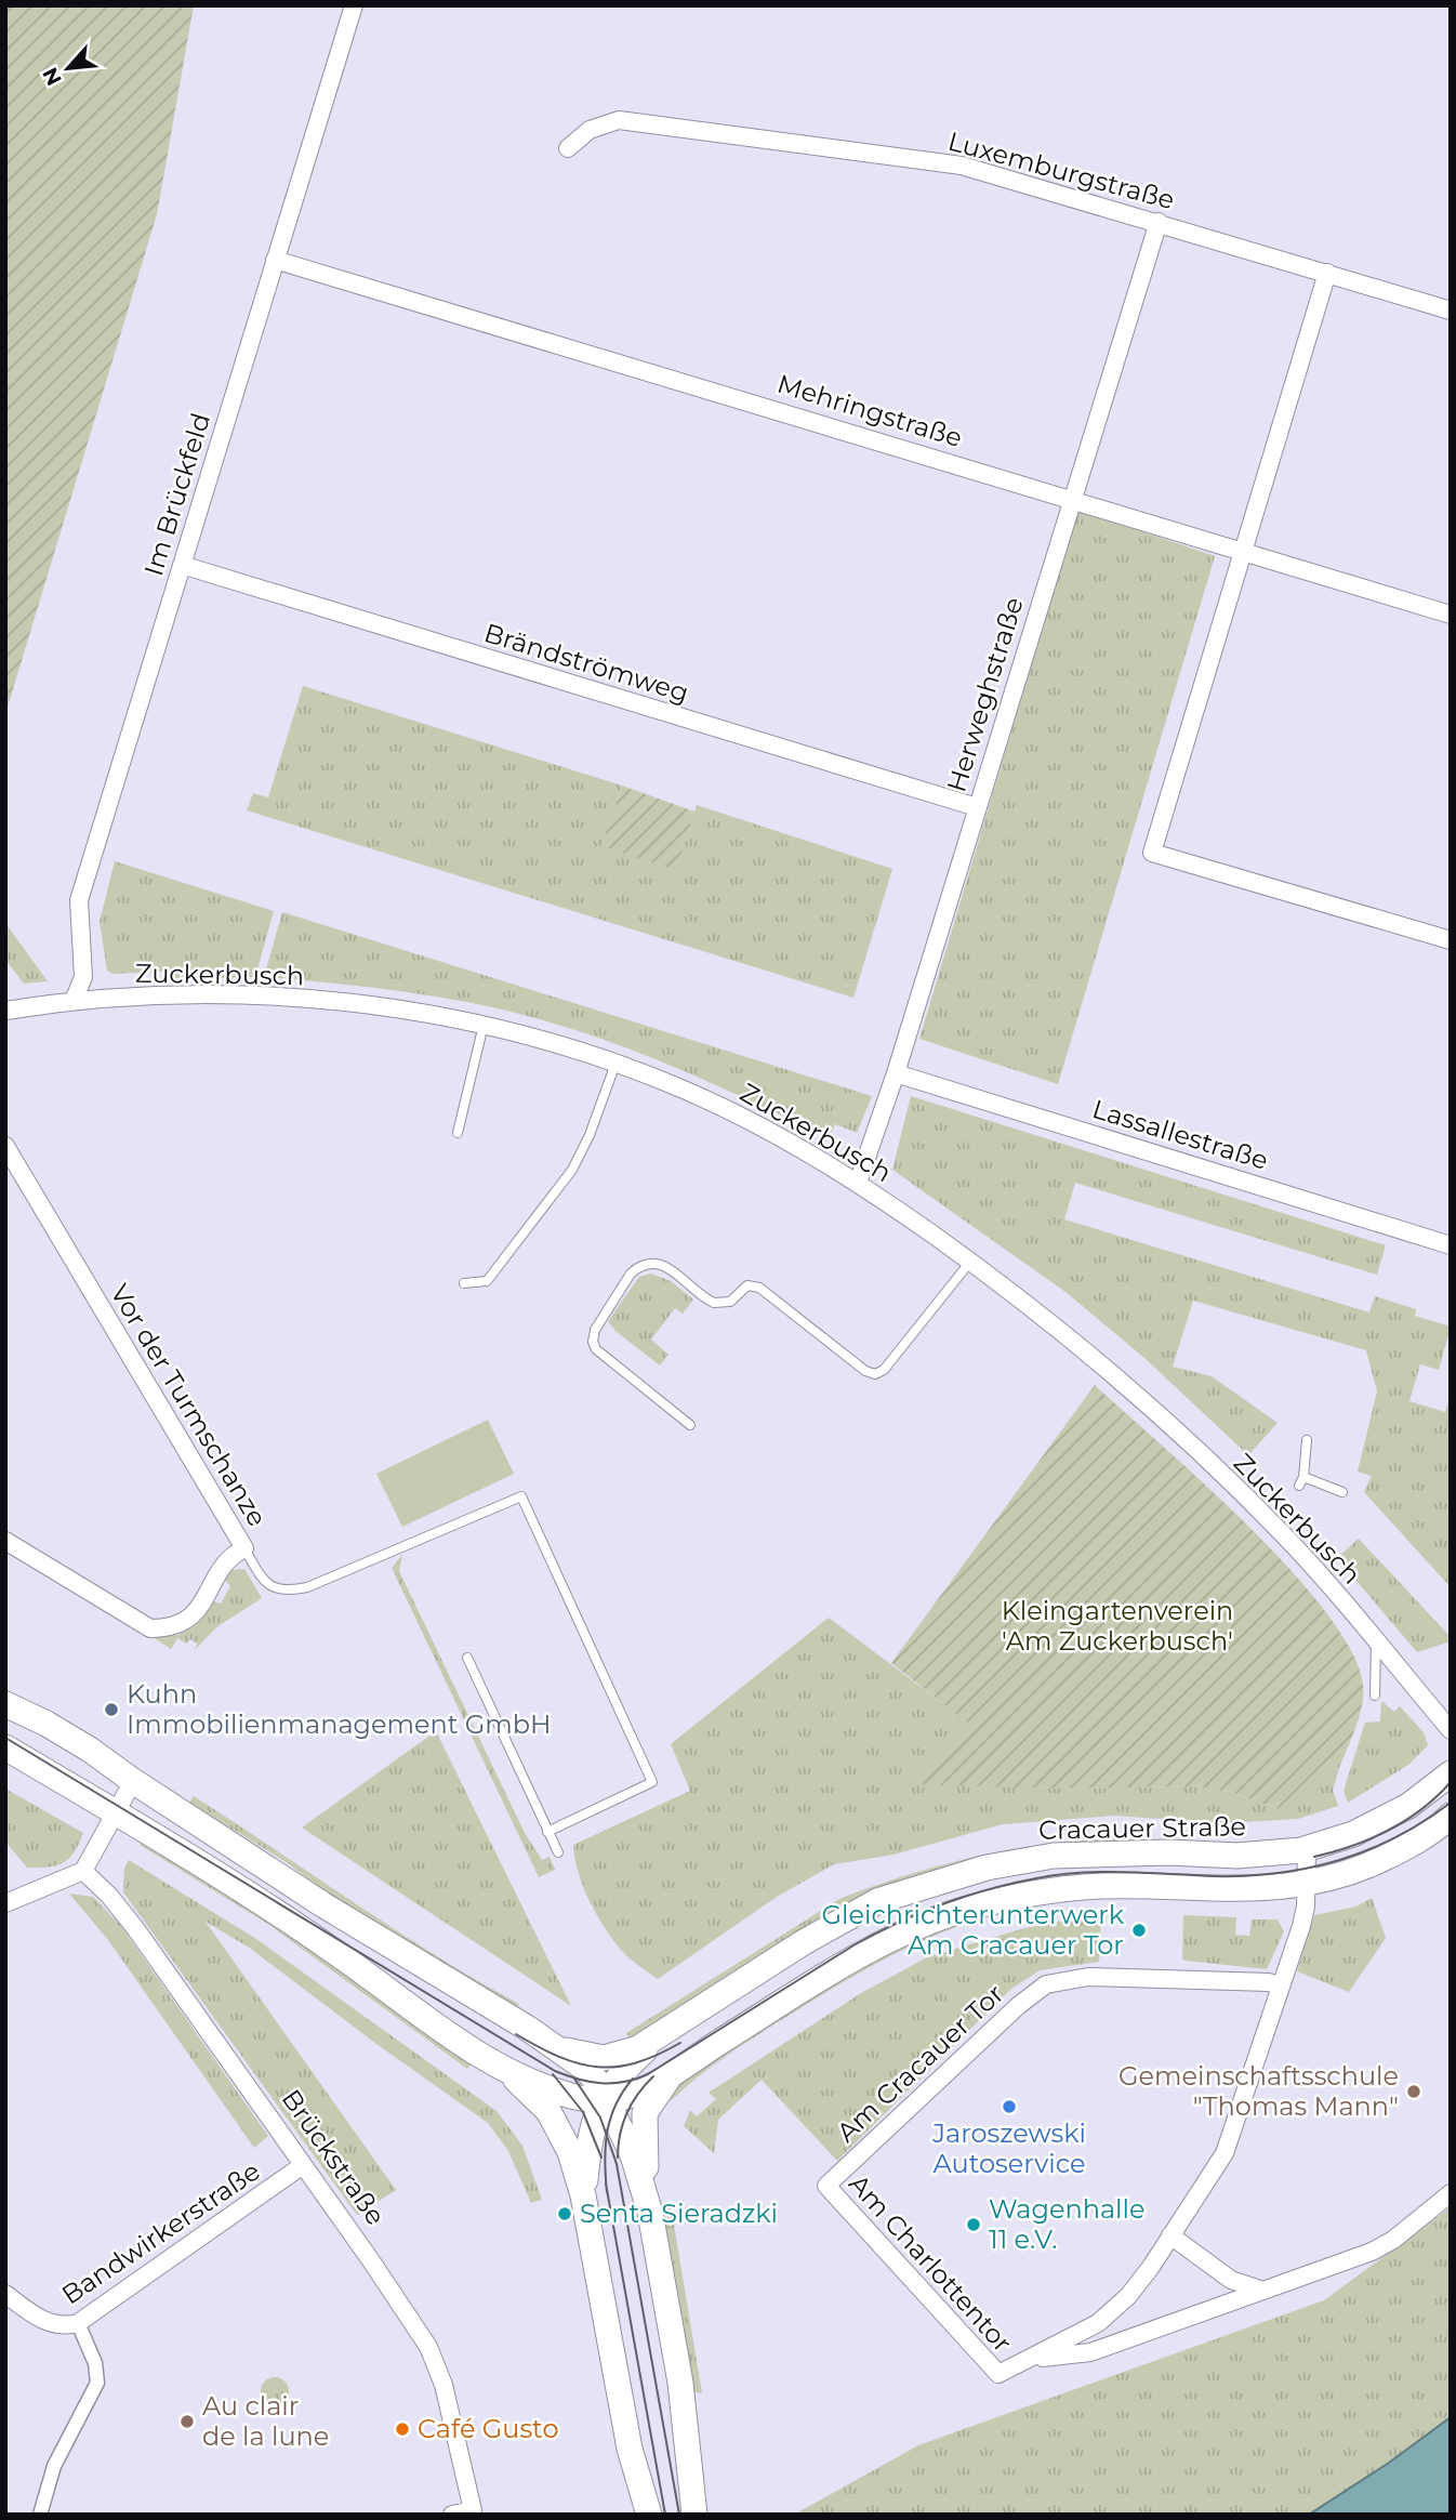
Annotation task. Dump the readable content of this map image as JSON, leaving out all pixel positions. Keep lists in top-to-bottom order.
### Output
{
  "streets": {
    "main road": ["Cracauer Straße"],
    "street": [
      "Luxemburgstraße",
      "Mehringstraße",
      "Im Brückfeld",
      "Brändströmweg",
      "Herweghstraße",
      "Zuckerbusch",
      "Lassallestraße",
      "Vor der Turmschanze",
      "Am Cracauer Tor",
      "Brückstraße",
      "Bandwirkerstraße",
      "Am Charlottentor"
    ]
  },
  "crossings": [
    ["Luxemburgstraße", "Herweghstraße"],
    ["Mehringstraße", "Im Brückfeld"],
    ["Mehringstraße", "Herweghstraße"],
    ["Im Brückfeld", "Brändströmweg"],
    ["Im Brückfeld", "Zuckerbusch"],
    ["Brändströmweg", "Herweghstraße"],
    ["Herweghstraße", "Zuckerbusch"],
    ["Herweghstraße", "Lassallestraße"],
    ["Am Cracauer Tor", "Am Charlottentor"],
    ["Brückstraße", "Bandwirkerstraße"]
  ],
  "parks": ["Kleingartenverein 'Am Zuckerbusch'"],
  "places": [
    "Kuhn Immobilienmanagement GmbH",
    "Gleichrichterunterwerk Am Cracauer Tor",
    "Gemeinschaftsschule \"Thomas Mann\"",
    "Jaroszewski Autoservice",
    "Senta Sieradzki",
    "Wagenhalle 11 e.V.",
    "Au clair de la lune",
    "Café Gusto"
  ],
  "north": "bottom left"
}
